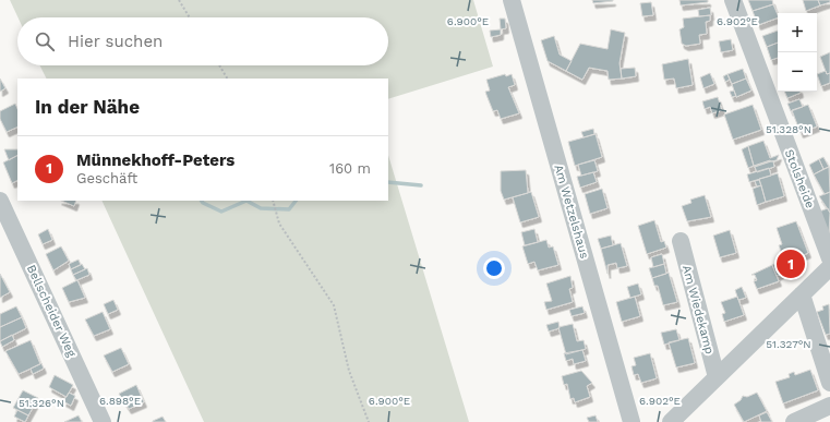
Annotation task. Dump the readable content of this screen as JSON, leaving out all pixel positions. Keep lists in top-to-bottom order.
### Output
{
  "streets": {
    "street": [
      "Stolsheide",
      "Am Wetzelshaus",
      "Am Wiedekamp",
      "Bellscheider Weg"
    ]
  },
  "page": {
    "map_buttons": ["+", "−"],
    "search": "Hier suchen",
    "heading": "In der Nähe",
    "list": [
      {
        "mark": "1",
        "name": "Münnekhoff-Peters",
        "note": "Geschäft",
        "value": "160 m"
      }
    ],
    "pins": "1"
  },
  "coordinates": [
    "6.900°E",
    "6.902°E",
    "51.328°N",
    "51.327°N",
    "6.898°E",
    "51.326°N"
  ]
}
